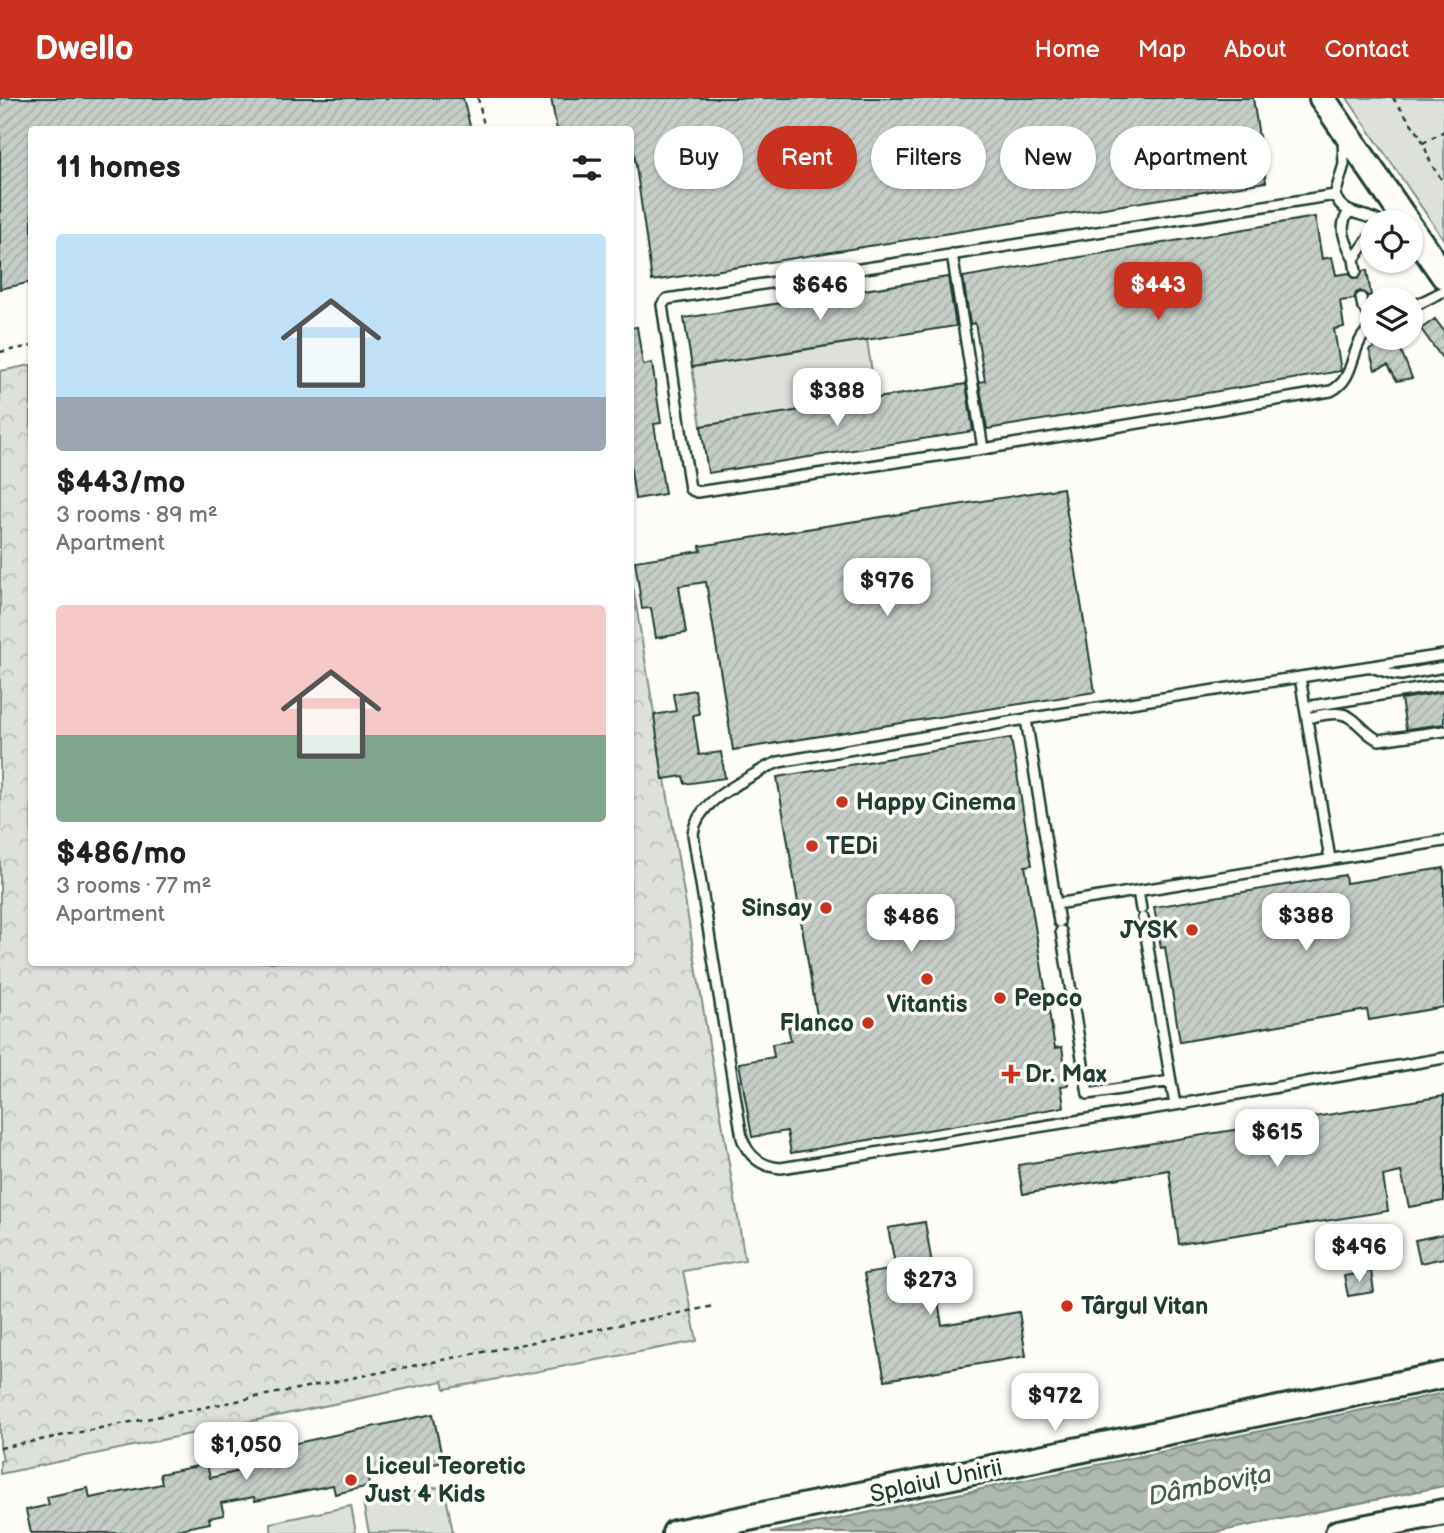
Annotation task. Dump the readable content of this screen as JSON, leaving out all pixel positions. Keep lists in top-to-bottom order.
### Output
{
  "streets": {
    "main road": ["Splaiul Unirii"]
  },
  "water": ["Dâmbovița"],
  "places": {
    "other": [
      "Happy Cinema",
      "TEDi",
      "Sinsay",
      "JYSK",
      "Vitantis",
      "Pepco",
      "Flanco",
      "Târgul Vitan",
      "Liceul Teoretic Just 4 Kids"
    ],
    "health": ["Dr. Max"]
  },
  "page": {
    "header": "Dwello",
    "nav": [
      "Home",
      "Map",
      "About",
      "Contact"
    ],
    "chip": [
      "Buy",
      "Rent",
      "Filters",
      "New",
      "Apartment"
    ],
    "heading": "11 homes",
    "list": [
      {
        "name": "$443/mo",
        "note": "3 rooms · 89 m² · Apartment"
      },
      {
        "name": "$486/mo",
        "note": "3 rooms · 77 m² · Apartment"
      }
    ],
    "price": [
      "$646",
      "$443",
      "$388",
      "$976",
      "$388",
      "$486",
      "$615",
      "$496",
      "$273",
      "$972",
      "$1,050"
    ]
  }
}
